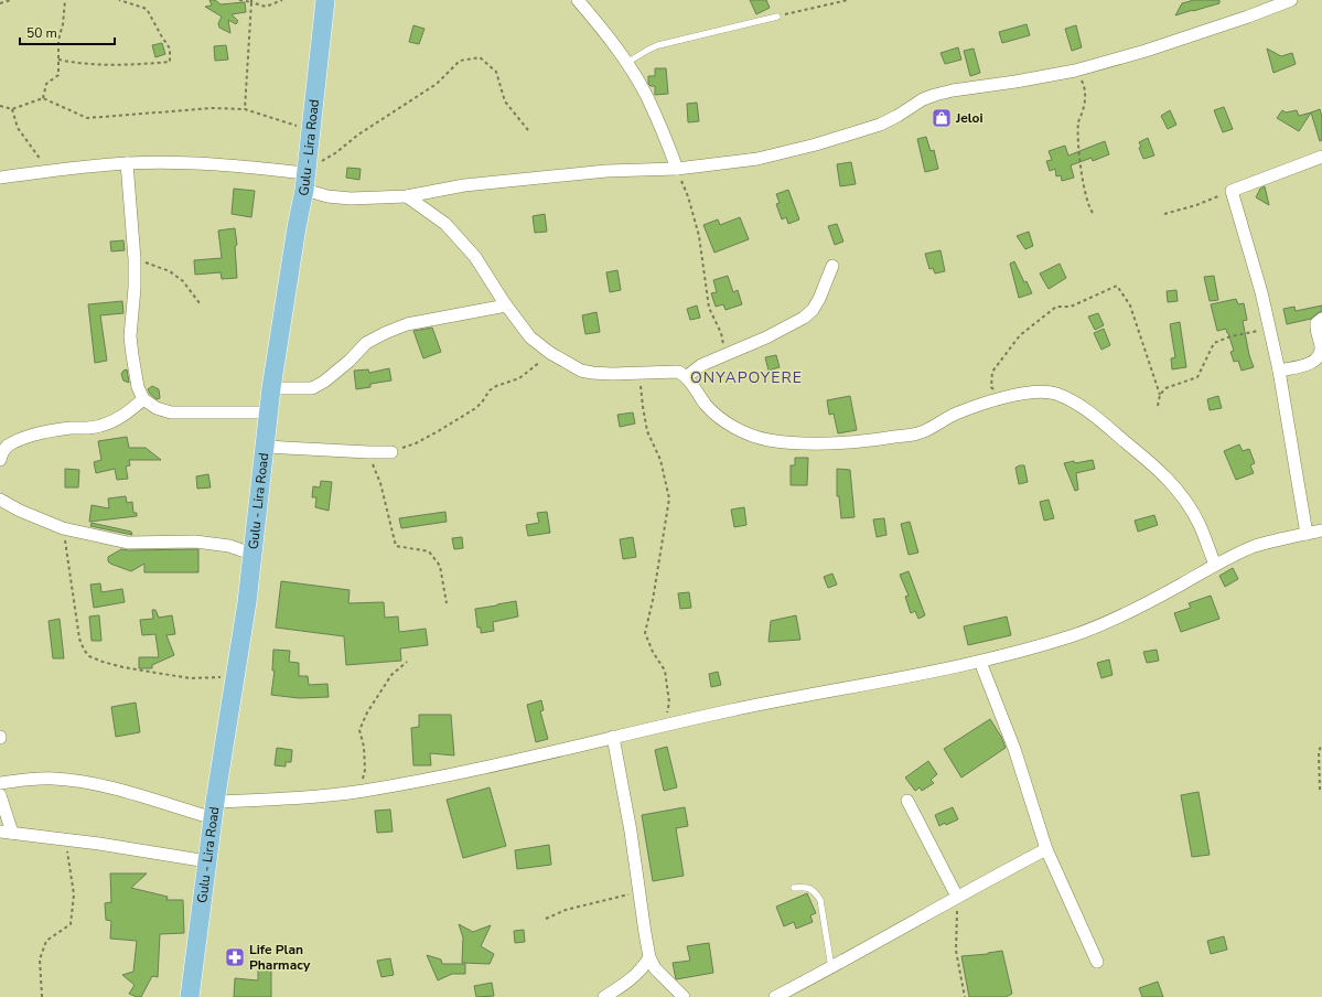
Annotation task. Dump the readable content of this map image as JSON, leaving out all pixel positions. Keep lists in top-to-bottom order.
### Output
{
  "streets": {
    "main road": ["Gulu - Lira Road"]
  },
  "districts": ["ONYAPOYERE"],
  "places": {
    "shop": ["Jeloi"],
    "pharmacy": ["Life Plan Pharmacy"]
  },
  "scale_bar": "50 m"
}
